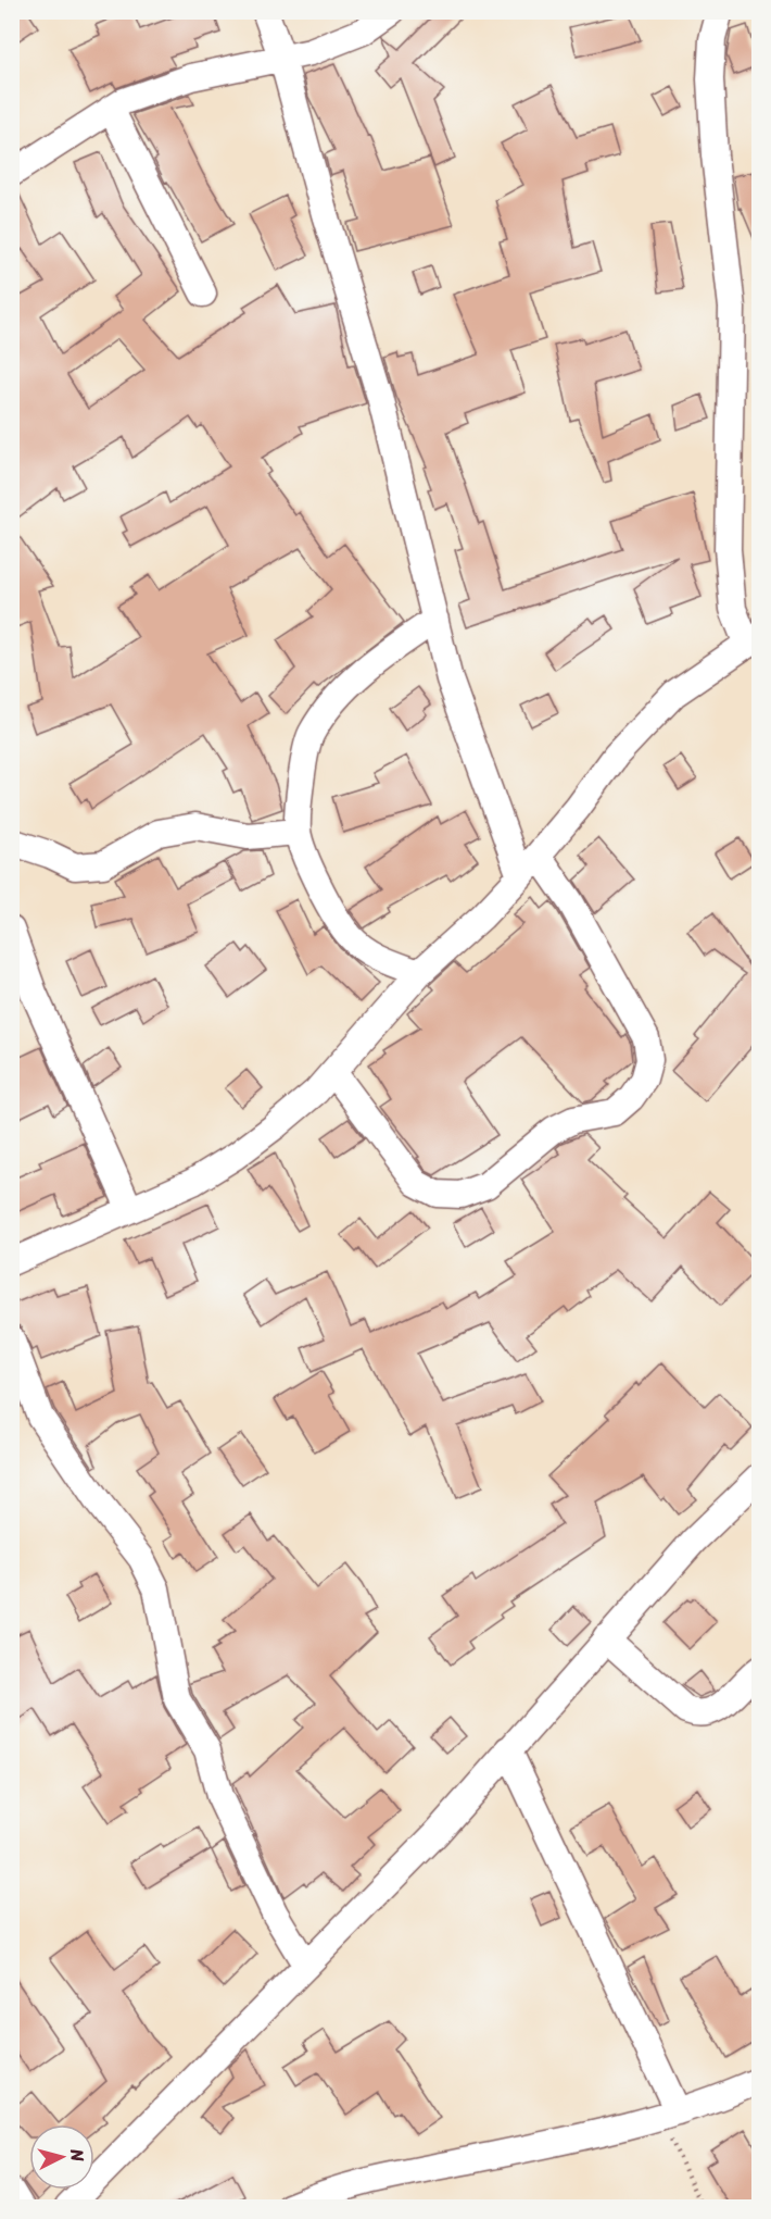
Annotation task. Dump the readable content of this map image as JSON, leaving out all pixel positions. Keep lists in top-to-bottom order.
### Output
{
  "north": "right"
}
